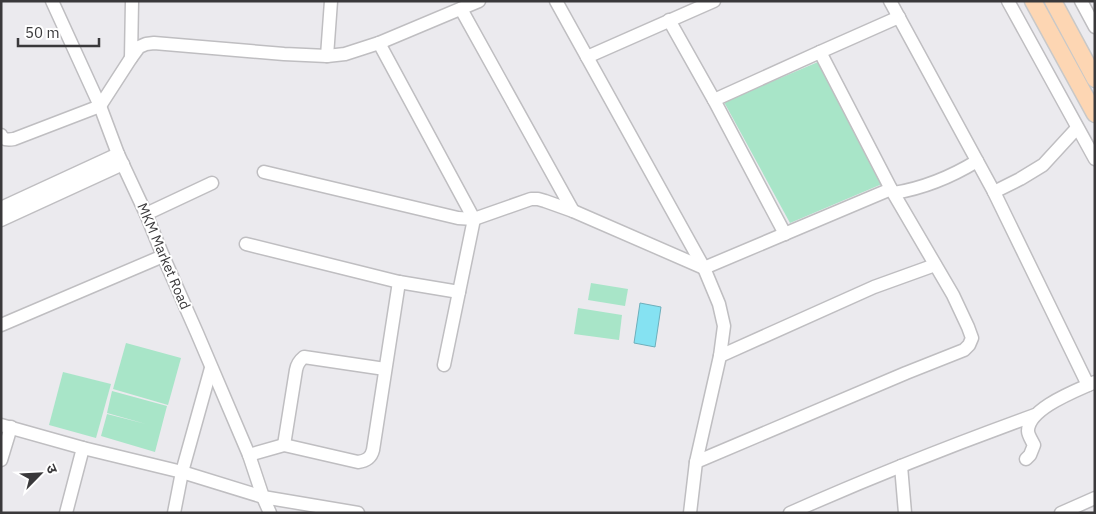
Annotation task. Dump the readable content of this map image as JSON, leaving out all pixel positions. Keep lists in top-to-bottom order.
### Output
{
  "streets": {
    "street": ["MKM Market Road"]
  },
  "scale_bar": "50 m",
  "north": "top right"
}
